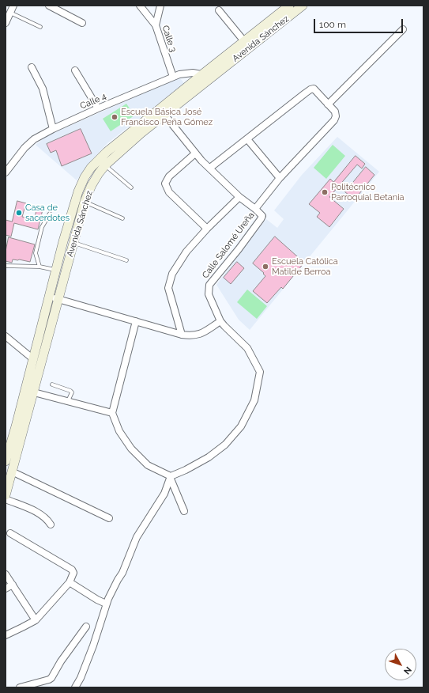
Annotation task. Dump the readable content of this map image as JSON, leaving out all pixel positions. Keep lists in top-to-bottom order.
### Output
{
  "streets": {
    "street": [
      "Calle 3",
      "Avenida Sánchez",
      "Calle 4",
      "Calle Salomé Ureña"
    ]
  },
  "crossings": [
    ["Calle 3", "Calle 4"],
    ["Avenida Sánchez", "Calle 4"],
    ["Avenida Sánchez", "Calle Salomé Ureña"]
  ],
  "places": [
    "Escuela Básica José Francisco Peña Gómez",
    "Politécnico Parroquial Betania",
    "Casa de sacerdotes",
    "Escuela Católica Matilde Berroa"
  ],
  "scale_bar": "100 m",
  "north": "bottom right"
}
